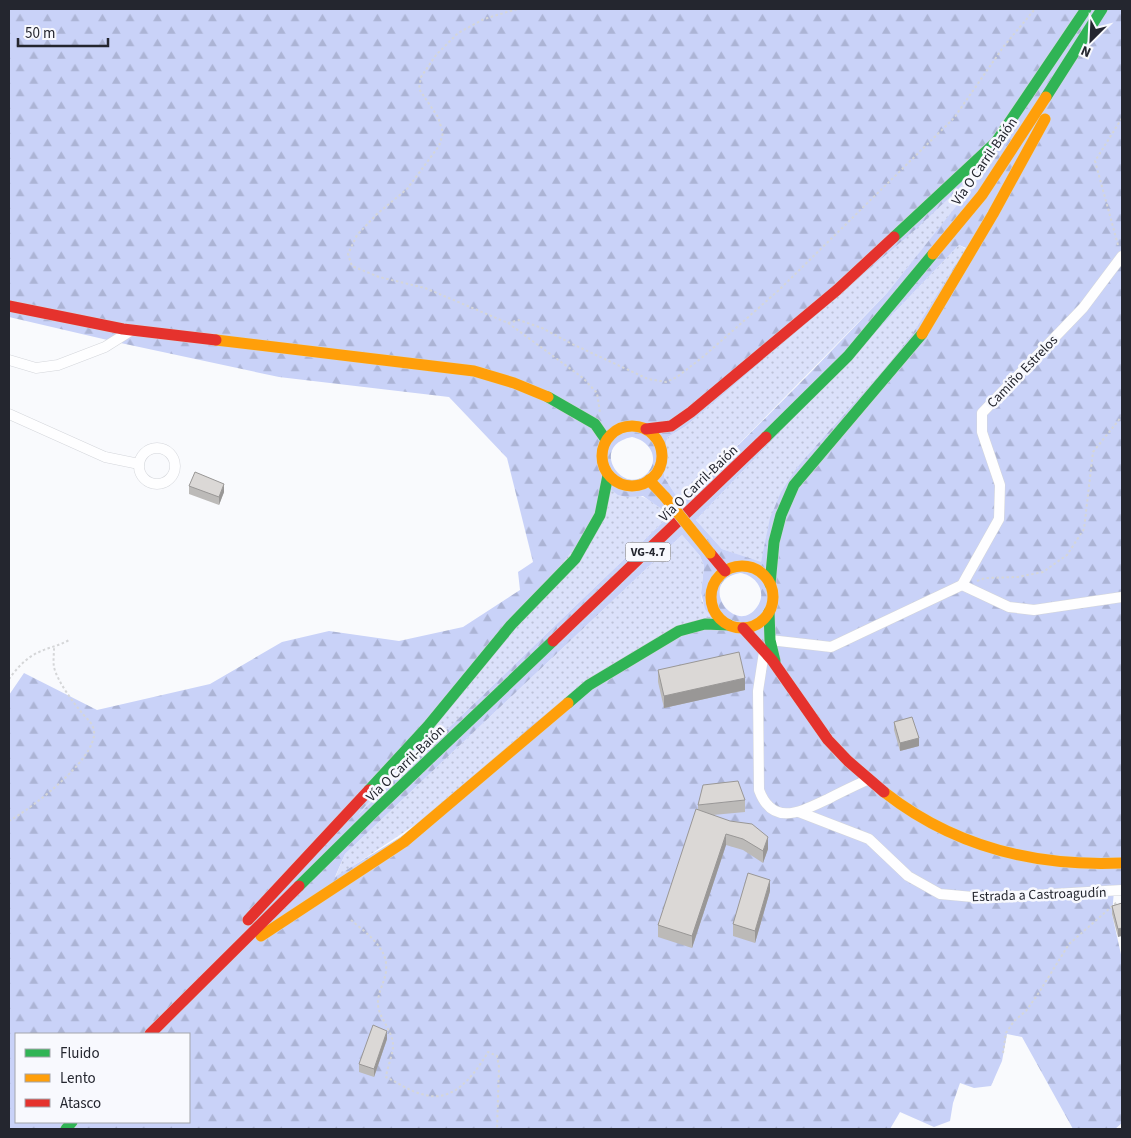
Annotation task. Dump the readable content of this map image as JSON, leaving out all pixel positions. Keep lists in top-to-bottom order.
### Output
{
  "streets": {
    "main road": ["Vía O Carril-Baión", "VG-4.7"],
    "street": ["Camiño Estrelos", "Estrada a Castroagudín"]
  },
  "legend": ["Fluido", "Lento", "Atasco"],
  "scale_bar": "50 m",
  "north": "bottom left"
}
